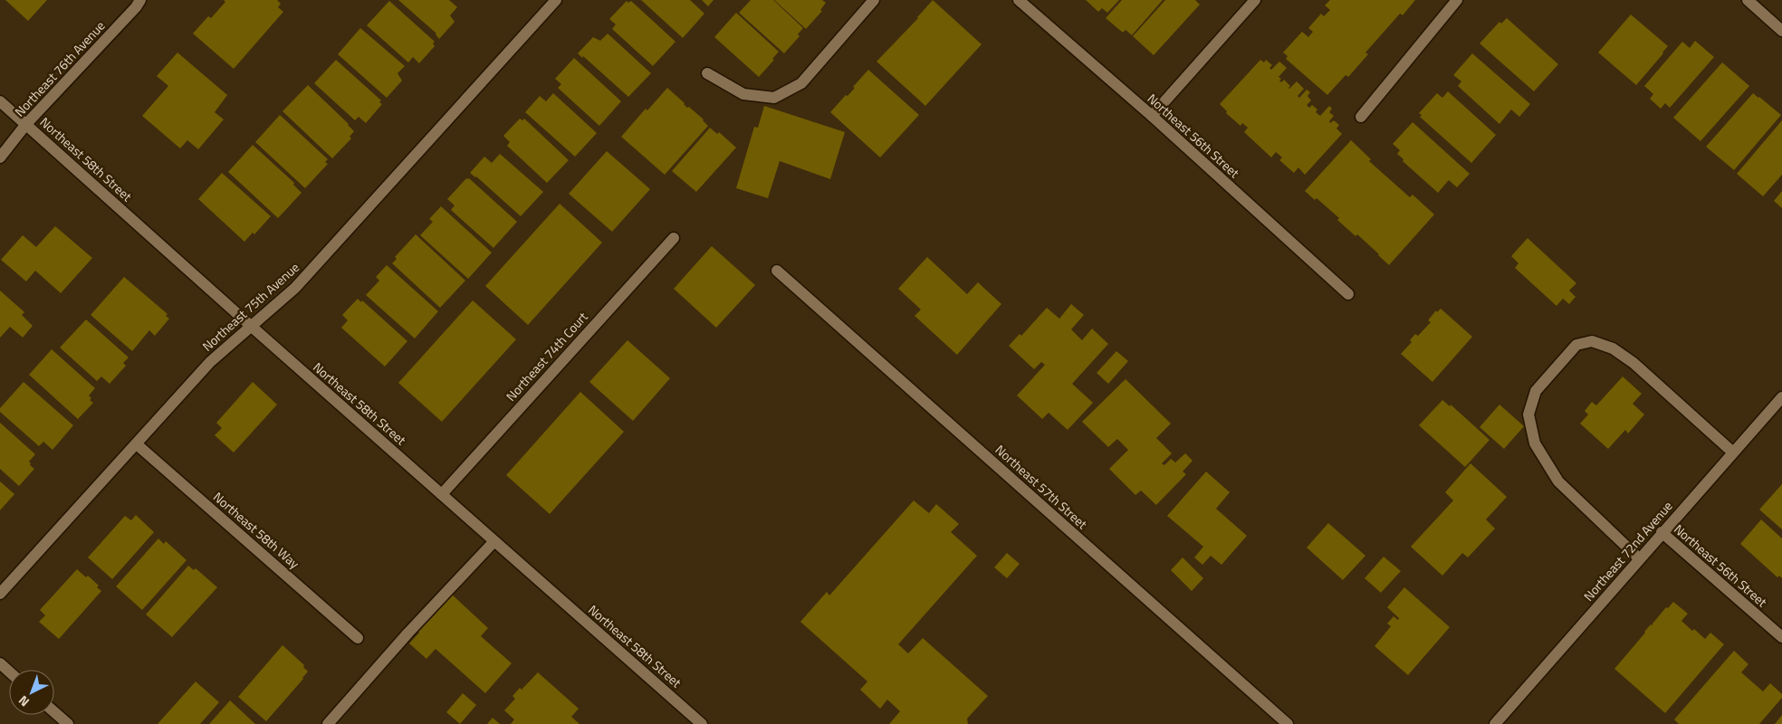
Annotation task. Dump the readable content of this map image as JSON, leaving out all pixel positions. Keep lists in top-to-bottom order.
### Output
{
  "streets": {
    "street": [
      "Northeast 76th Avenue",
      "Northeast 56th Street",
      "Northeast 58th Street",
      "Northeast 75th Avenue",
      "Northeast 74th Court",
      "Northeast 57th Street",
      "Northeast 58th Way",
      "Northeast 72nd Avenue"
    ]
  },
  "crossings": [
    ["Northeast 76th Avenue", "Northeast 58th Street"],
    ["Northeast 56th Street", "Northeast 72nd Avenue"],
    ["Northeast 58th Street", "Northeast 75th Avenue"],
    ["Northeast 58th Street", "Northeast 74th Court"],
    ["Northeast 75th Avenue", "Northeast 58th Way"]
  ],
  "north": "bottom left"
}
